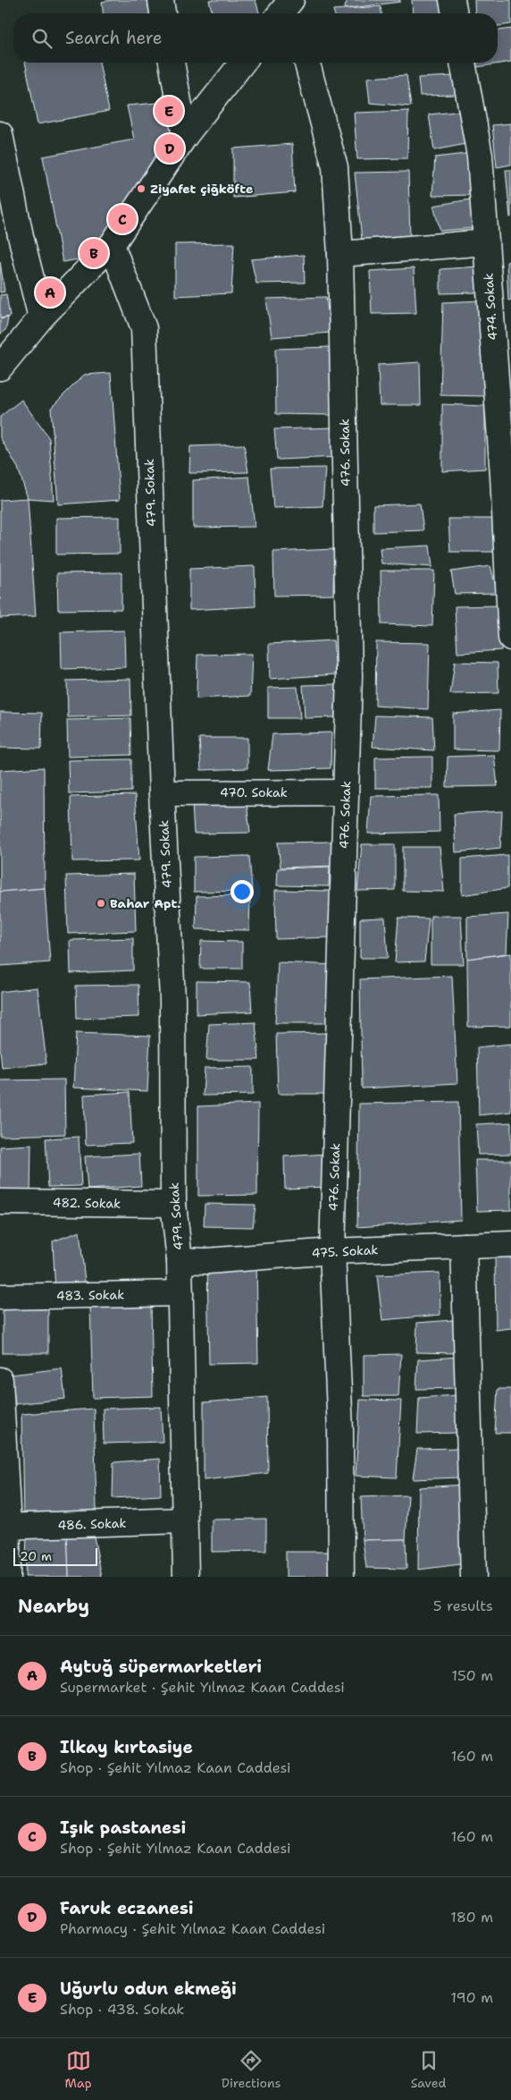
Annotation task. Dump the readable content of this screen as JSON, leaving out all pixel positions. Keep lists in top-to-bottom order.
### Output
{
  "streets": {
    "street": [
      "474. Sokak",
      "476. Sokak",
      "479. Sokak",
      "470. Sokak",
      "482. Sokak",
      "475. Sokak",
      "483. Sokak",
      "486. Sokak"
    ]
  },
  "crossings": [
    ["476. Sokak", "470. Sokak"],
    ["476. Sokak", "475. Sokak"],
    ["479. Sokak", "470. Sokak"],
    ["479. Sokak", "482. Sokak"],
    ["479. Sokak", "475. Sokak"],
    ["479. Sokak", "483. Sokak"],
    ["479. Sokak", "486. Sokak"]
  ],
  "places": ["Ziyafet çiğköfte", "Bahar Apt."],
  "scale_bar": "20 m",
  "page": {
    "search": "Search here",
    "pins": [
      "E",
      "D",
      "C",
      "B",
      "A"
    ],
    "scale": "20 m",
    "heading": ["Nearby", "5 results"],
    "list": [
      {
        "mark": "A",
        "name": "Aytuğ süpermarketleri",
        "note": "Supermarket · Şehit Yılmaz Kaan Caddesi",
        "value": "150 m"
      },
      {
        "mark": "B",
        "name": "Ilkay kırtasiye",
        "note": "Shop · Şehit Yılmaz Kaan Caddesi",
        "value": "160 m"
      },
      {
        "mark": "C",
        "name": "Işık pastanesi",
        "note": "Shop · Şehit Yılmaz Kaan Caddesi",
        "value": "160 m"
      },
      {
        "mark": "D",
        "name": "Faruk eczanesi",
        "note": "Pharmacy · Şehit Yılmaz Kaan Caddesi",
        "value": "180 m"
      },
      {
        "mark": "E",
        "name": "Uğurlu odun ekmeği",
        "note": "Shop · 438. Sokak",
        "value": "190 m"
      }
    ],
    "nav": ["Map", "Directions", "Saved"]
  }
}
